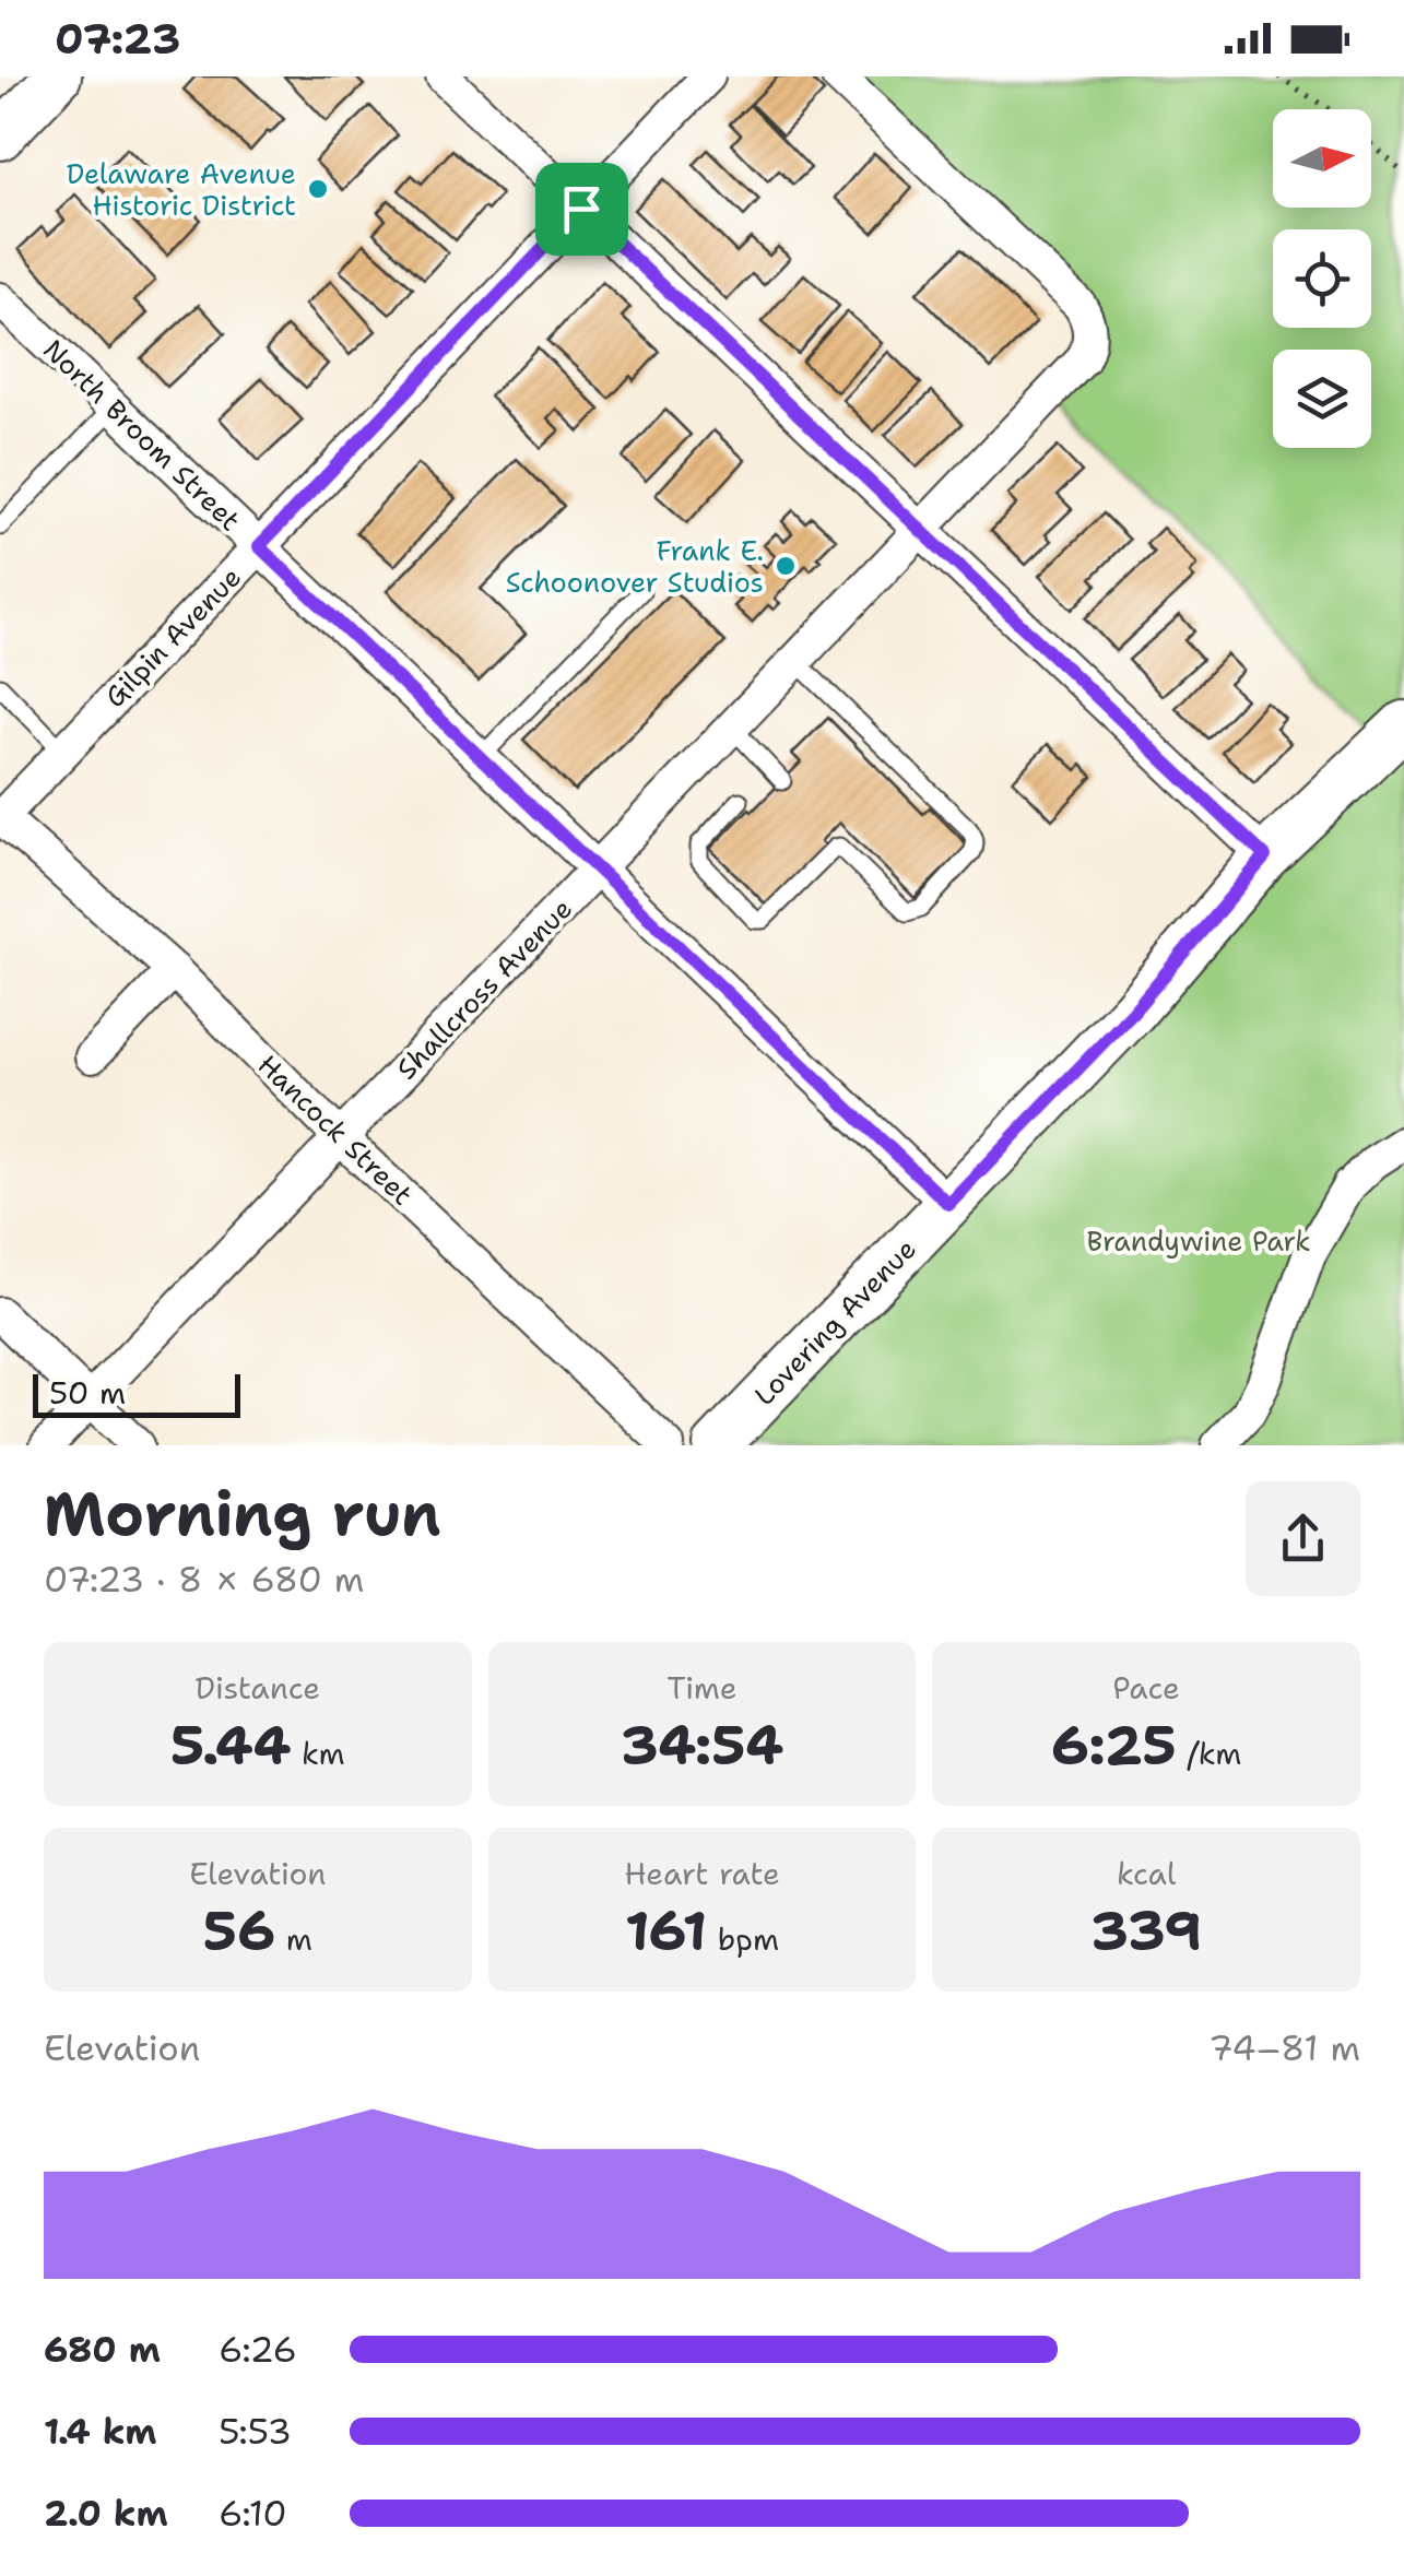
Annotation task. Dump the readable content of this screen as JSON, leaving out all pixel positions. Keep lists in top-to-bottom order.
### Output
{
  "streets": {
    "street": [
      "North Broom Street",
      "Gilpin Avenue",
      "Shallcross Avenue",
      "Hancock Street",
      "Lovering Avenue"
    ]
  },
  "crossings": [
    ["North Broom Street", "Gilpin Avenue"],
    ["North Broom Street", "Shallcross Avenue"],
    ["North Broom Street", "Lovering Avenue"],
    ["Gilpin Avenue", "Hancock Street"],
    ["Shallcross Avenue", "Hancock Street"]
  ],
  "parks": ["Brandywine Park"],
  "places": ["Delaware Avenue Historic District", "Frank E. Schoonover Studios"],
  "scale_bar": "50 m",
  "north": "right",
  "page": {
    "status": "07:23",
    "scale": "50 m",
    "heading": ["Morning run", "07:23 · 8 × 680 m"],
    "stats": [
      ["Distance", "5.44 km"],
      ["Time", "34:54"],
      ["Pace", "6:25 /km"],
      ["Elevation", "56 m"],
      ["Heart rate", "161 bpm"],
      ["kcal", "339"]
    ],
    "chart": ["Elevation", "74–81 m"],
    "list": [
      {
        "name": "680 m",
        "note": "6:26"
      },
      {
        "name": "1.4 km",
        "note": "5:53"
      },
      {
        "name": "2.0 km",
        "note": "6:10"
      }
    ]
  }
}
